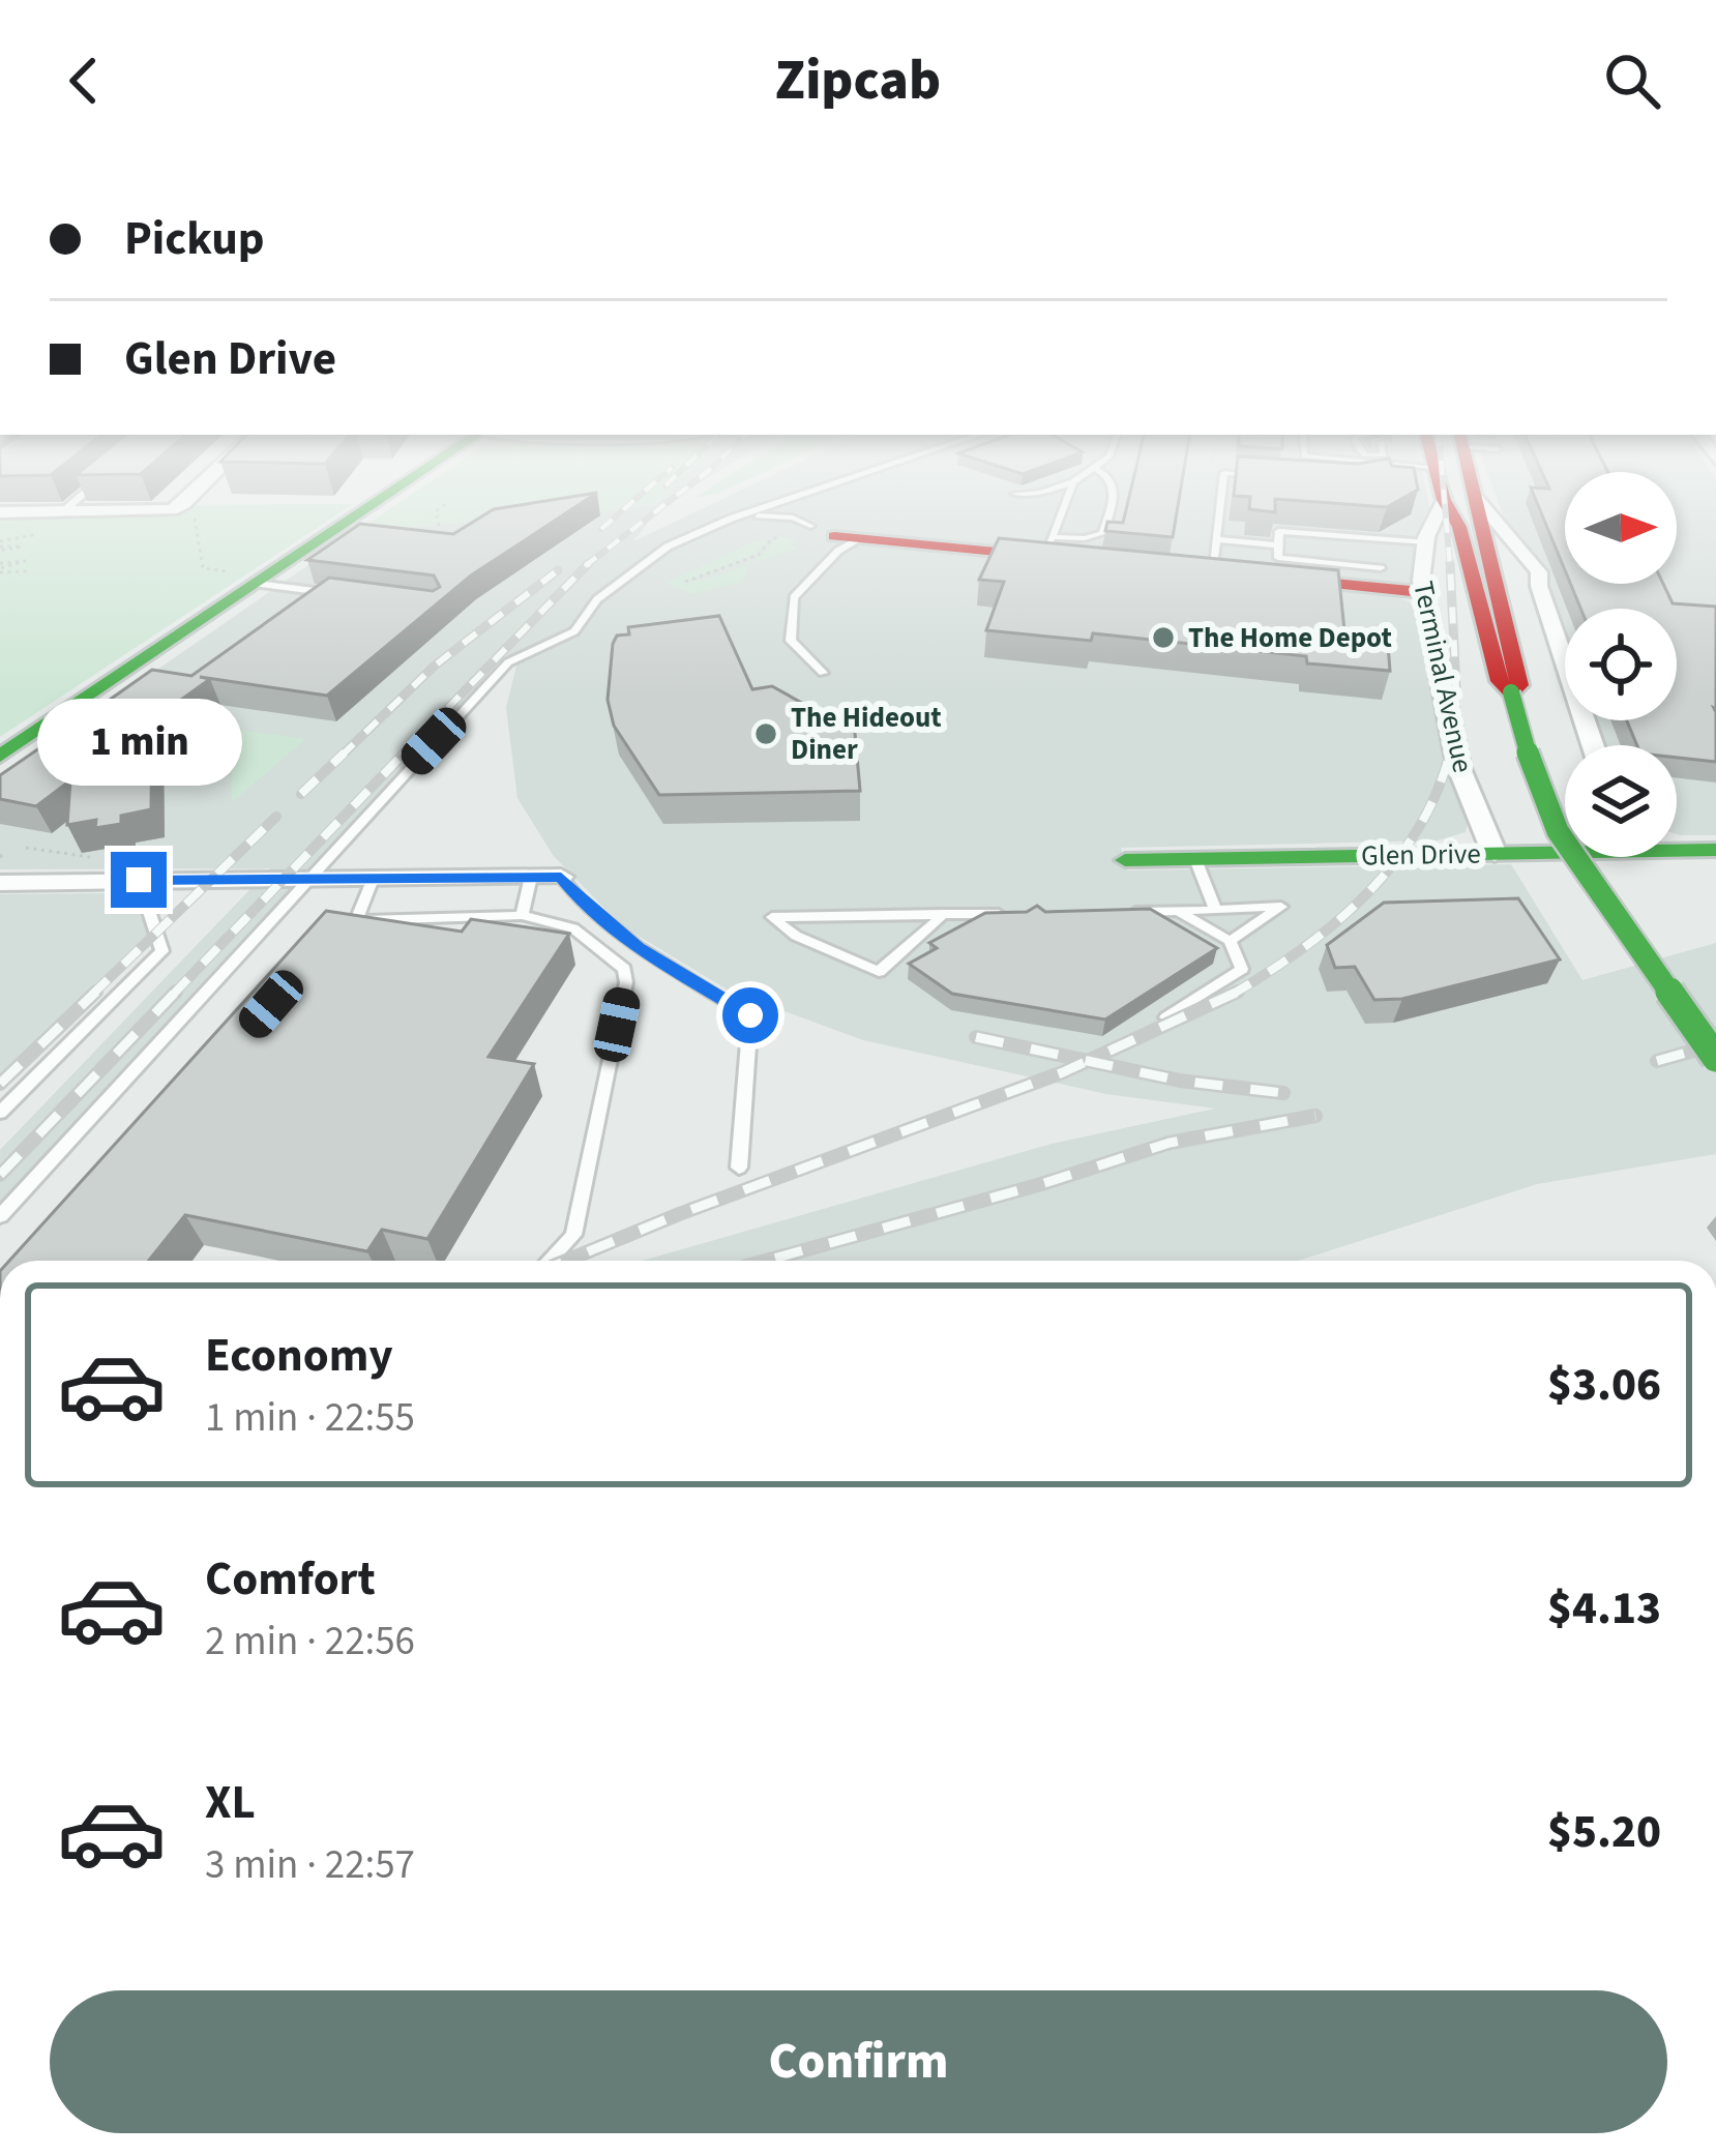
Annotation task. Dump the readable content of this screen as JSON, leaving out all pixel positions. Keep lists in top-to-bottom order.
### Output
{
  "streets": {
    "main road": ["Terminal Avenue", "Glen Drive"]
  },
  "crossings": [
    ["Terminal Avenue", "Glen Drive"]
  ],
  "places": ["The Home Depot", "The Hideout Diner"],
  "north": "right",
  "page": {
    "header": "Zipcab",
    "banner": ["Pickup", "Glen Drive"],
    "bubble": "1 min",
    "list": [
      {
        "name": "Economy",
        "note": "1 min · 22:55",
        "value": "$3.06"
      },
      {
        "name": "Comfort",
        "note": "2 min · 22:56",
        "value": "$4.13"
      },
      {
        "name": "XL",
        "note": "3 min · 22:57",
        "value": "$5.20"
      }
    ],
    "buttons": "Confirm"
  }
}
